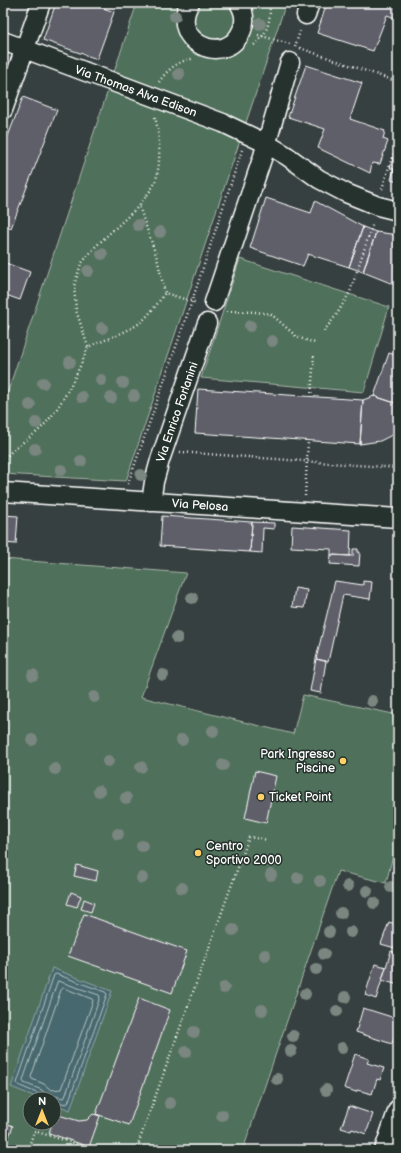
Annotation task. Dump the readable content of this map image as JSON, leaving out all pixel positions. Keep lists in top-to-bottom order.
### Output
{
  "streets": {
    "street": ["Via Thomas Alva Edison", "Via Enrico Forlanini", "Via Pelosa"]
  },
  "crossings": [
    ["Via Enrico Forlanini", "Via Pelosa"]
  ],
  "places": ["Park Ingresso Piscine", "Ticket Point", "Centro Sportivo 2000"],
  "north": "top"
}
